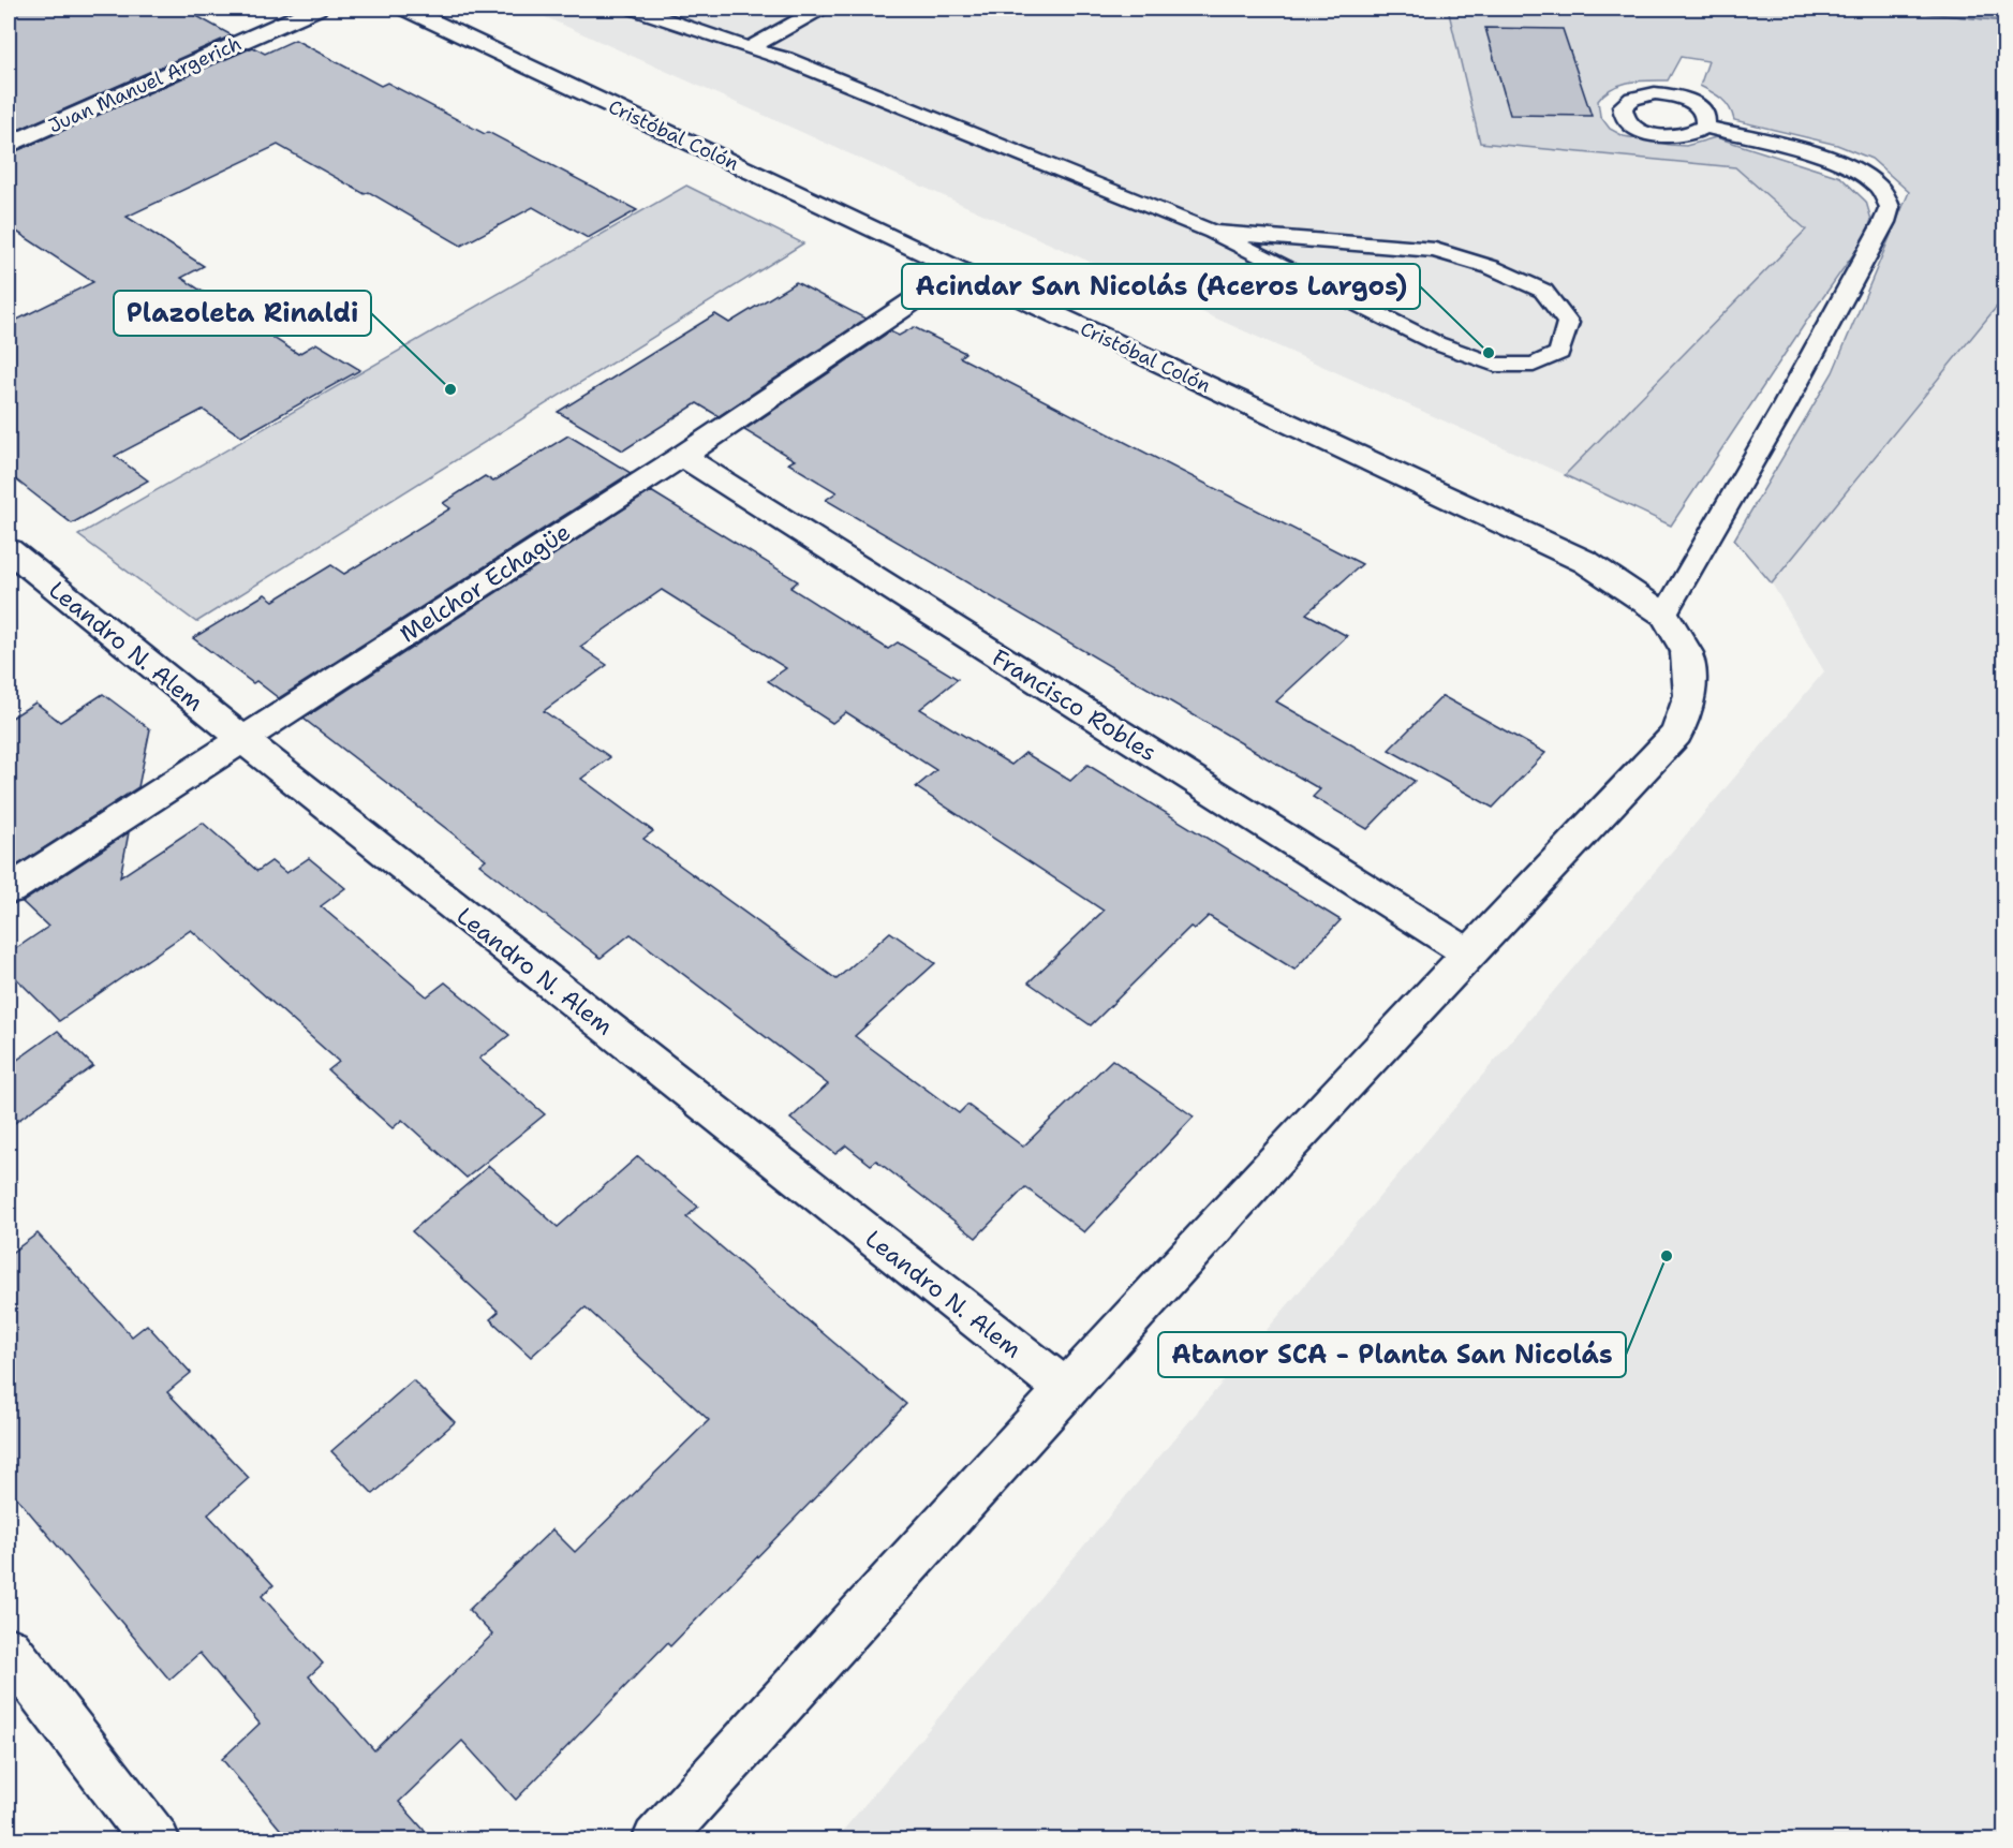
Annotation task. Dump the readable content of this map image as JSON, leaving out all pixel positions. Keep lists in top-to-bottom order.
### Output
{
  "streets": {
    "street": [
      "Juan Manuel Argerich",
      "Cristóbal Colón",
      "Melchor Echagüe",
      "Leandro N. Alem",
      "Francisco Robles"
    ]
  },
  "crossings": [
    ["Cristóbal Colón", "Melchor Echagüe"],
    ["Cristóbal Colón", "Francisco Robles"],
    ["Melchor Echagüe", "Leandro N. Alem"],
    ["Melchor Echagüe", "Francisco Robles"]
  ],
  "places": ["Acindar San Nicolás (Aceros Largos)", "Plazoleta Rinaldi", "Atanor SCA - Planta San Nicolás"]
}
